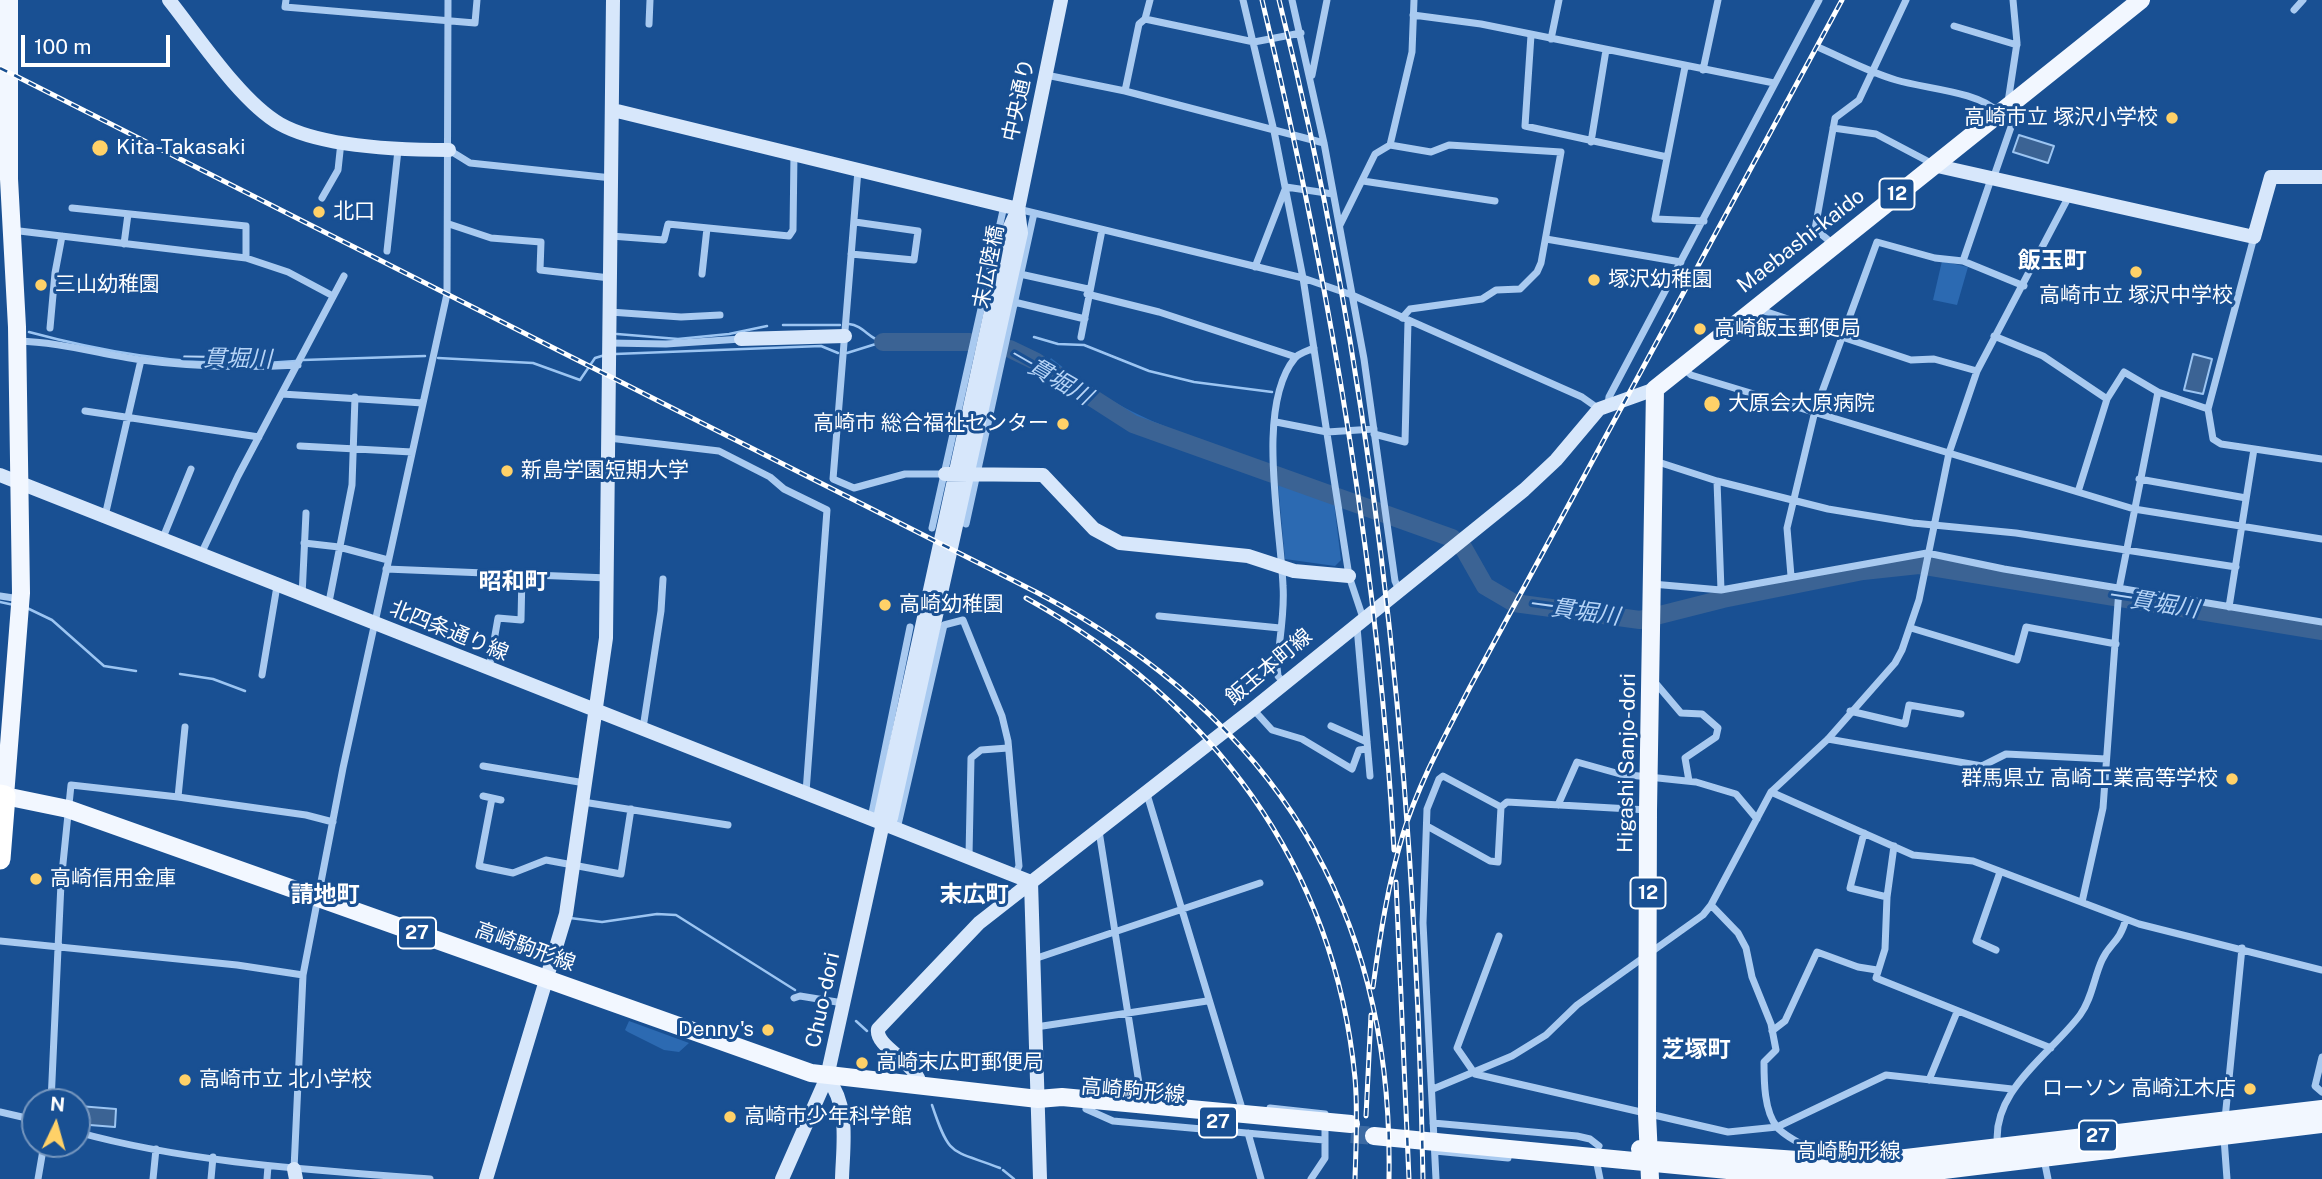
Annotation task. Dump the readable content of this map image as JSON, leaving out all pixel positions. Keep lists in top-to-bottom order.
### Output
{
  "streets": {
    "main road": [
      "12",
      "Maebashi-kaido",
      "Higashi Sanjo-dori",
      "27",
      "高崎駒形線"
    ],
    "street": [
      "中央通り",
      "末広陸橋",
      "北四条通り線",
      "飯玉本町線",
      "Chuo-dori"
    ]
  },
  "crossings": [
    ["中央通り", "末広陸橋"],
    ["Maebashi-kaido", "飯玉本町線"],
    ["Maebashi-kaido", "Higashi Sanjo-dori"],
    ["末広陸橋", "北四条通り線"],
    ["末広陸橋", "Chuo-dori"],
    ["北四条通り線", "Chuo-dori"],
    ["飯玉本町線", "Higashi Sanjo-dori"],
    ["飯玉本町線", "高崎駒形線"],
    ["Higashi Sanjo-dori", "高崎駒形線"],
    ["高崎駒形線", "Chuo-dori"]
  ],
  "districts": [
    "飯玉町",
    "昭和町",
    "請地町",
    "末広町",
    "芝塚町"
  ],
  "water": ["一貫堀川"],
  "places": [
    "高崎市立 塚沢小学校",
    "Kita-Takasaki",
    "北口",
    "高崎市立 塚沢中学校",
    "塚沢幼稚園",
    "三山幼稚園",
    "高崎飯玉郵便局",
    "大原会大原病院",
    "高崎市 総合福祉センター",
    "新島学園短期大学",
    "高崎幼稚園",
    "群馬県立 高崎工業高等学校",
    "高崎信用金庫",
    "Denny's",
    "高崎末広町郵便局",
    "高崎市立 北小学校",
    "ローソン 高崎江木店",
    "高崎市少年科学館"
  ],
  "scale_bar": "100 m",
  "north": "top"
}
